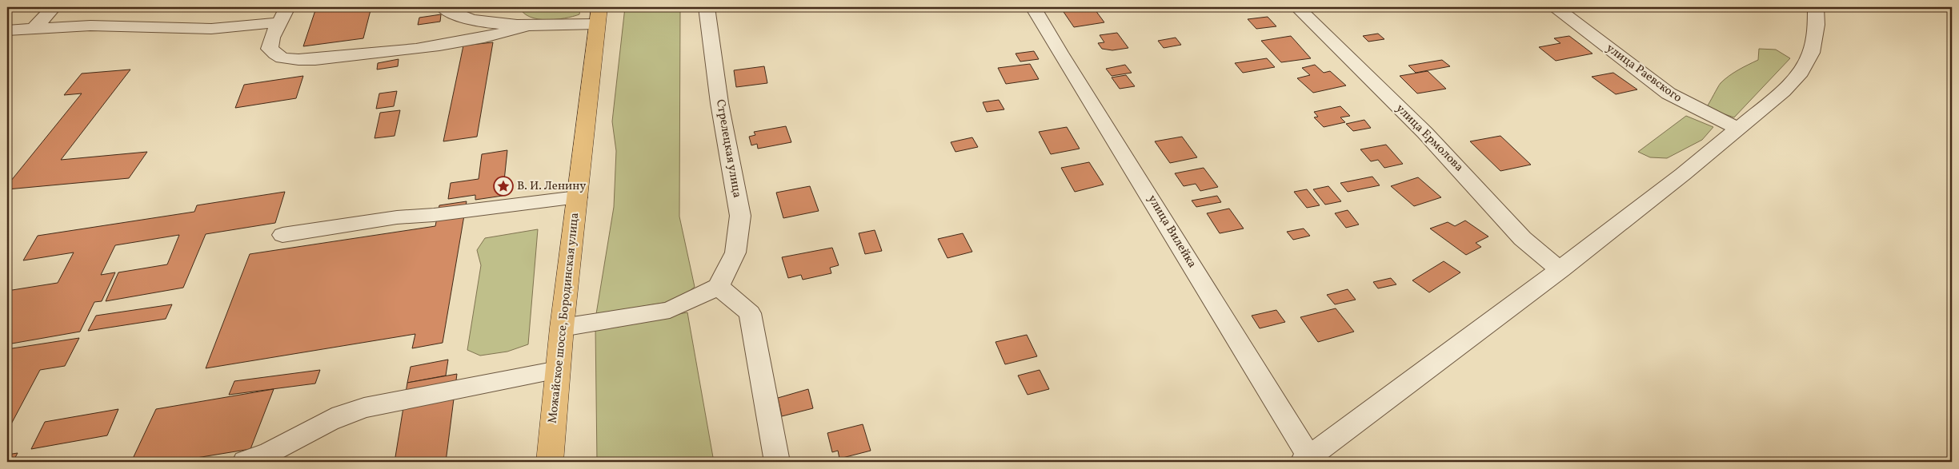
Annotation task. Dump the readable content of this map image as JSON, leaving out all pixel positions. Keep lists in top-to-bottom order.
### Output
{
  "streets": {
    "main road": ["Можайское шоссе, Бородинская улица"],
    "street": [
      "улица Раевского",
      "улица Ермолова",
      "Стрелецкая улица",
      "улица Вилейка"
    ]
  },
  "places": {
    "place": ["В. И. Ленину"]
  }
}
